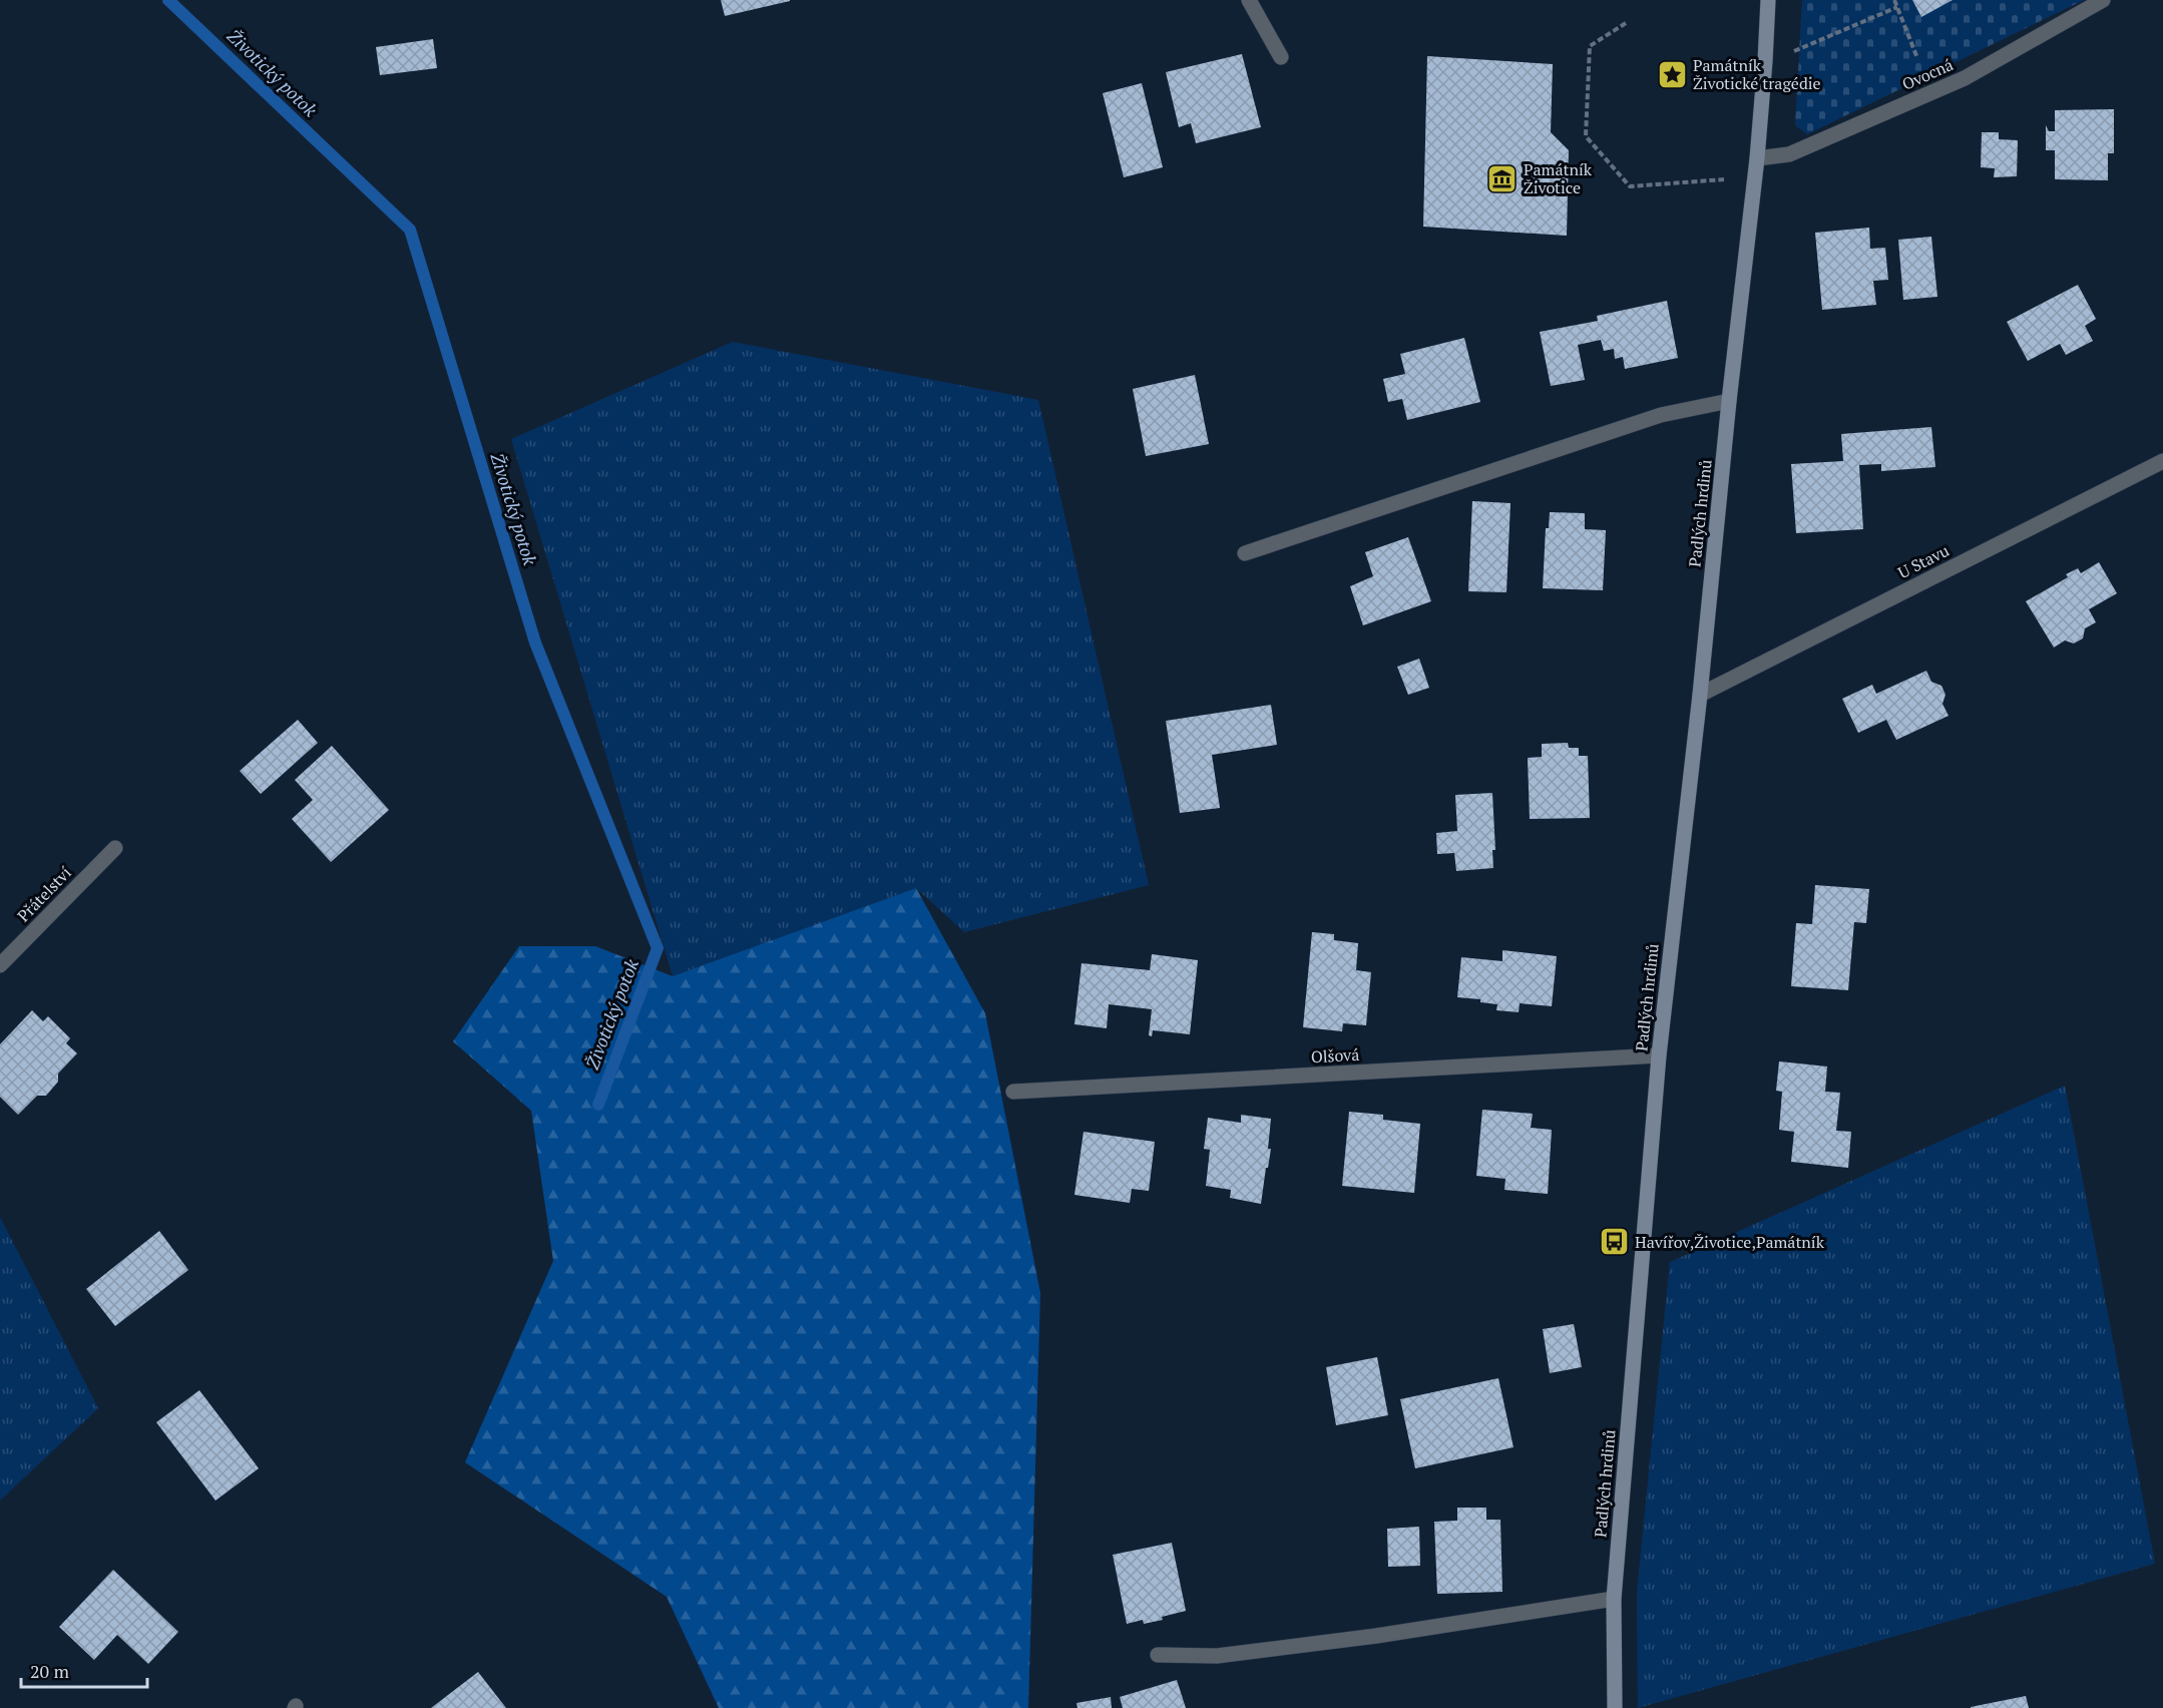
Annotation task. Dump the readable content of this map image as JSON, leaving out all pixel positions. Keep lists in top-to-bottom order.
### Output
{
  "streets": {
    "street": [
      "Ovocná",
      "Padlých hrdinů",
      "U Stavu",
      "Přátelství",
      "Olšová"
    ]
  },
  "crossings": [
    ["Ovocná", "Padlých hrdinů"],
    ["Padlých hrdinů", "U Stavu"],
    ["Padlých hrdinů", "Olšová"]
  ],
  "water": ["Životický potok"],
  "places": {
    "place": ["Památník Životické tragédie"],
    "museum": ["Památník Životice"],
    "bus stop": ["Havířov,Životice,Památník"]
  },
  "scale_bar": "20 m"
}
